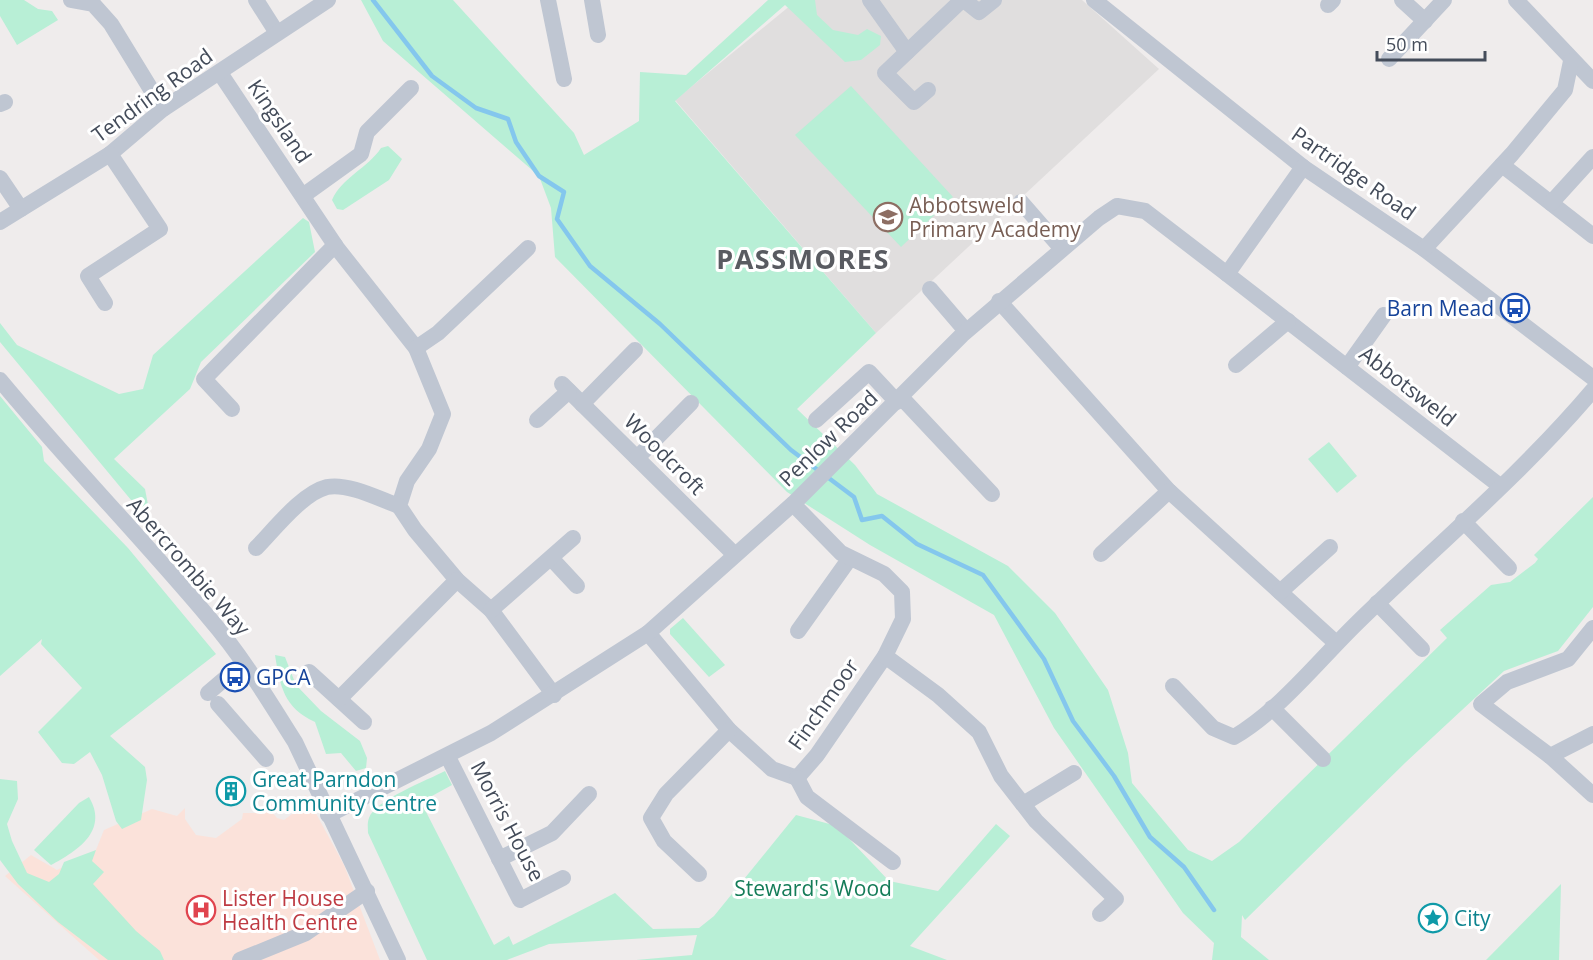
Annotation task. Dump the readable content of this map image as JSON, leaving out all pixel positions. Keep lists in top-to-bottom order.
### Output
{
  "streets": {
    "street": [
      "Tendring Road",
      "Kingsland",
      "Partridge Road",
      "Abbotsweld",
      "Penlow Road",
      "Woodcroft",
      "Abercrombie Way",
      "Finchmoor",
      "Morris House"
    ]
  },
  "crossings": [
    ["Tendring Road", "Kingsland"],
    ["Abbotsweld", "Penlow Road"],
    ["Penlow Road", "Woodcroft"],
    ["Penlow Road", "Abercrombie Way"],
    ["Penlow Road", "Finchmoor"],
    ["Penlow Road", "Morris House"]
  ],
  "districts": ["PASSMORES"],
  "parks": ["Steward's Wood"],
  "places": {
    "school or university": ["Abbotsweld Primary Academy"],
    "bus stop": ["Barn Mead", "GPCA"],
    "building": ["Great Parndon Community Centre"],
    "hospital": ["Lister House Health Centre"],
    "place": ["City"]
  },
  "scale_bar": "50 m"
}
